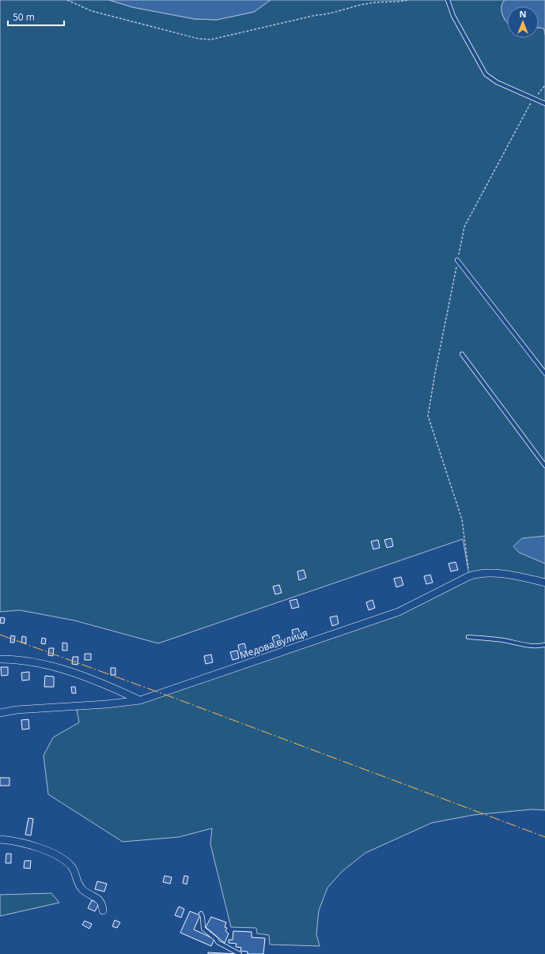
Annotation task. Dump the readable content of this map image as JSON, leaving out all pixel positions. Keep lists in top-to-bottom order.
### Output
{
  "streets": {
    "street": ["Медова вулиця"]
  },
  "scale_bar": "50 m",
  "north": "top"
}
